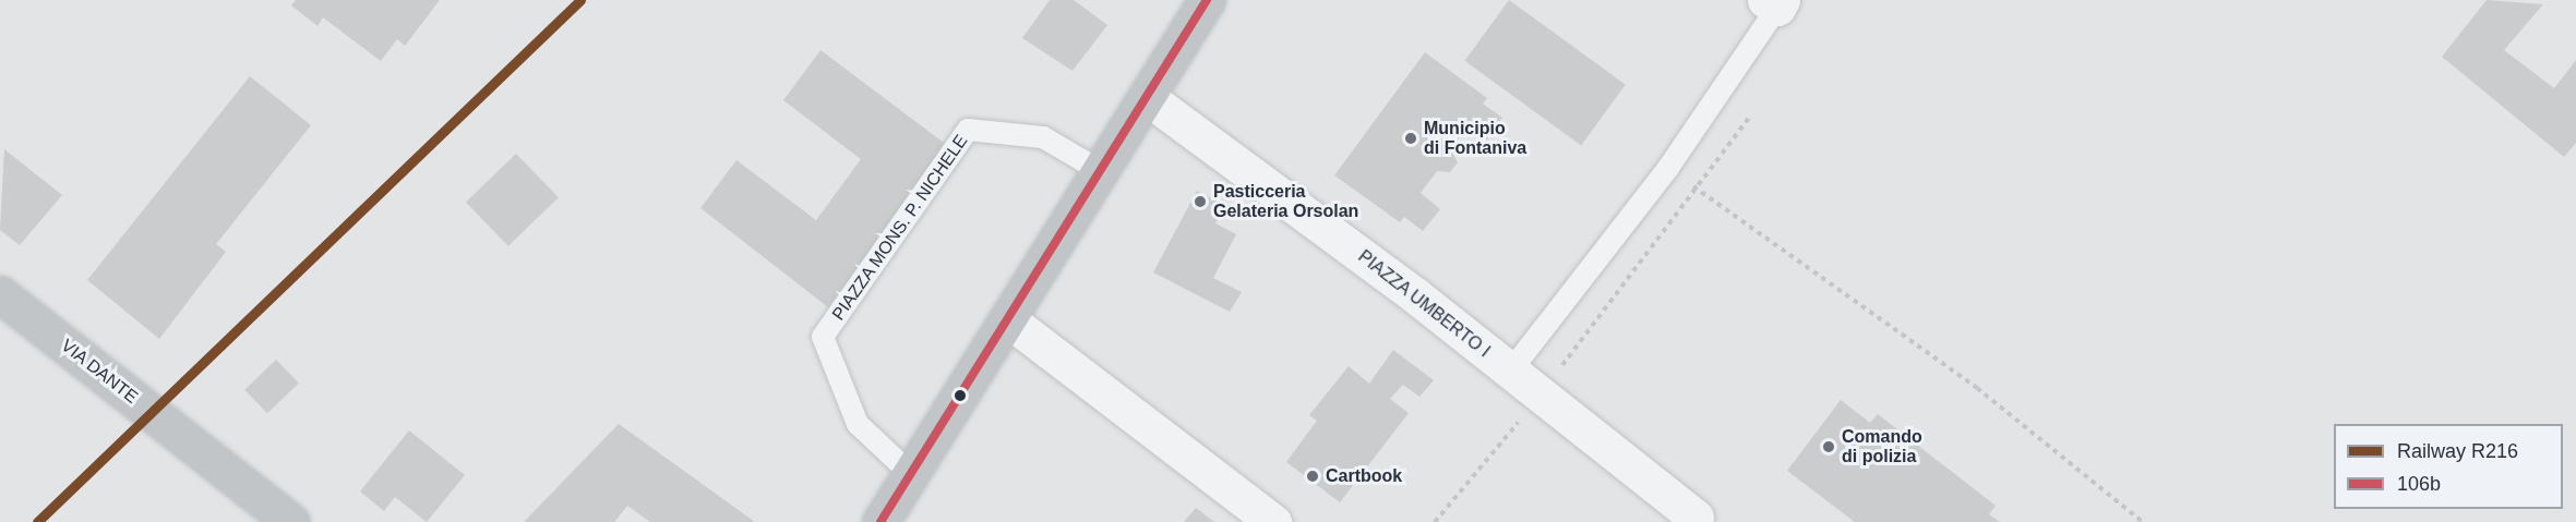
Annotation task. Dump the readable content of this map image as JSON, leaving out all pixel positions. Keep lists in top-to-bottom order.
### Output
{
  "streets": {
    "main road": ["VIA DANTE"],
    "street": ["PIAZZA UMBERTO I"],
    "lane": ["PIAZZA MONS. P. NICHELE"]
  },
  "places": [
    "Municipio di Fontaniva",
    "Pasticceria Gelateria Orsolan",
    "Comando di polizia",
    "Cartbook"
  ],
  "lines": ["rail line R216", "transit line 106b"],
  "legend": ["Railway R216", "106b"]
}
